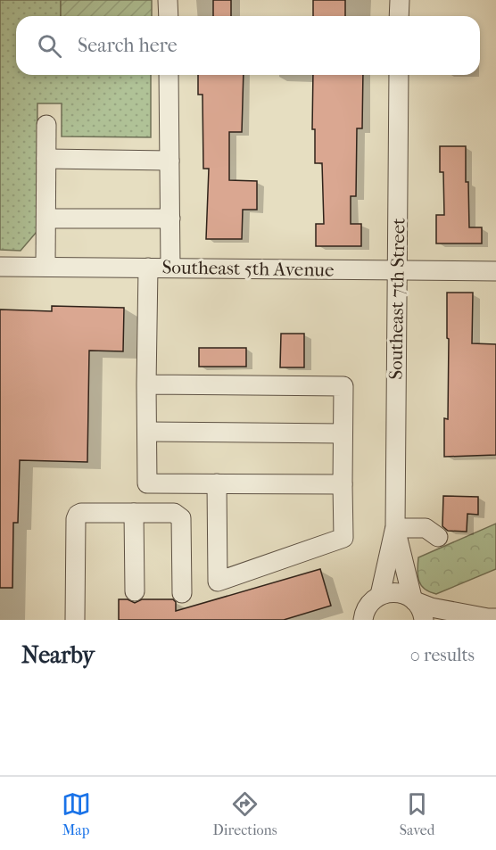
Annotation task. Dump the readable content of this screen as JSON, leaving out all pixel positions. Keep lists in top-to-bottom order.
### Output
{
  "streets": {
    "street": ["Southeast 5th Avenue", "Southeast 7th Street"]
  },
  "crossings": [
    ["Southeast 5th Avenue", "Southeast 7th Street"]
  ],
  "page": {
    "search": "Search here",
    "heading": ["Nearby", "0 results"],
    "nav": ["Map", "Directions", "Saved"]
  }
}
